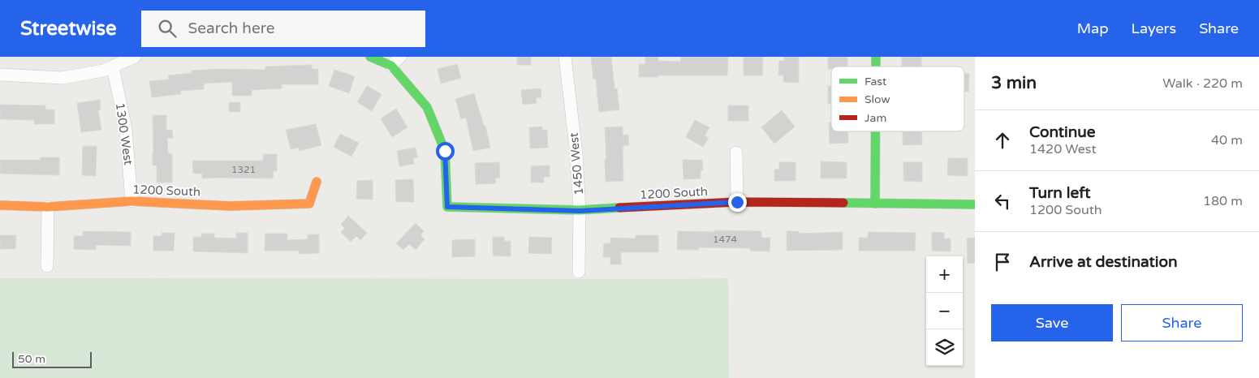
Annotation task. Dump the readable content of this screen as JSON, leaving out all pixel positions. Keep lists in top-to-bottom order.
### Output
{
  "streets": {
    "street": ["1300 West", "1450 West", "1200 South"]
  },
  "crossings": [
    ["1300 West", "1200 South"],
    ["1450 West", "1200 South"]
  ],
  "house_numbers": ["1321", "1474"],
  "legend": ["Fast", "Slow", "Jam"],
  "scale_bar": "50 m",
  "page": {
    "header": "Streetwise",
    "search": "Search here",
    "nav": ["Map", "Layers", "Share"],
    "heading": ["3 min", "Walk · 220 m"],
    "list": [
      ["Continue", "1420 West", "40 m"],
      ["Turn left", "1200 South", "180 m"],
      "Arrive at destination"
    ],
    "map_buttons": ["+", "−"],
    "buttons": ["Save", "Share"],
    "scale": "50 m"
  }
}
